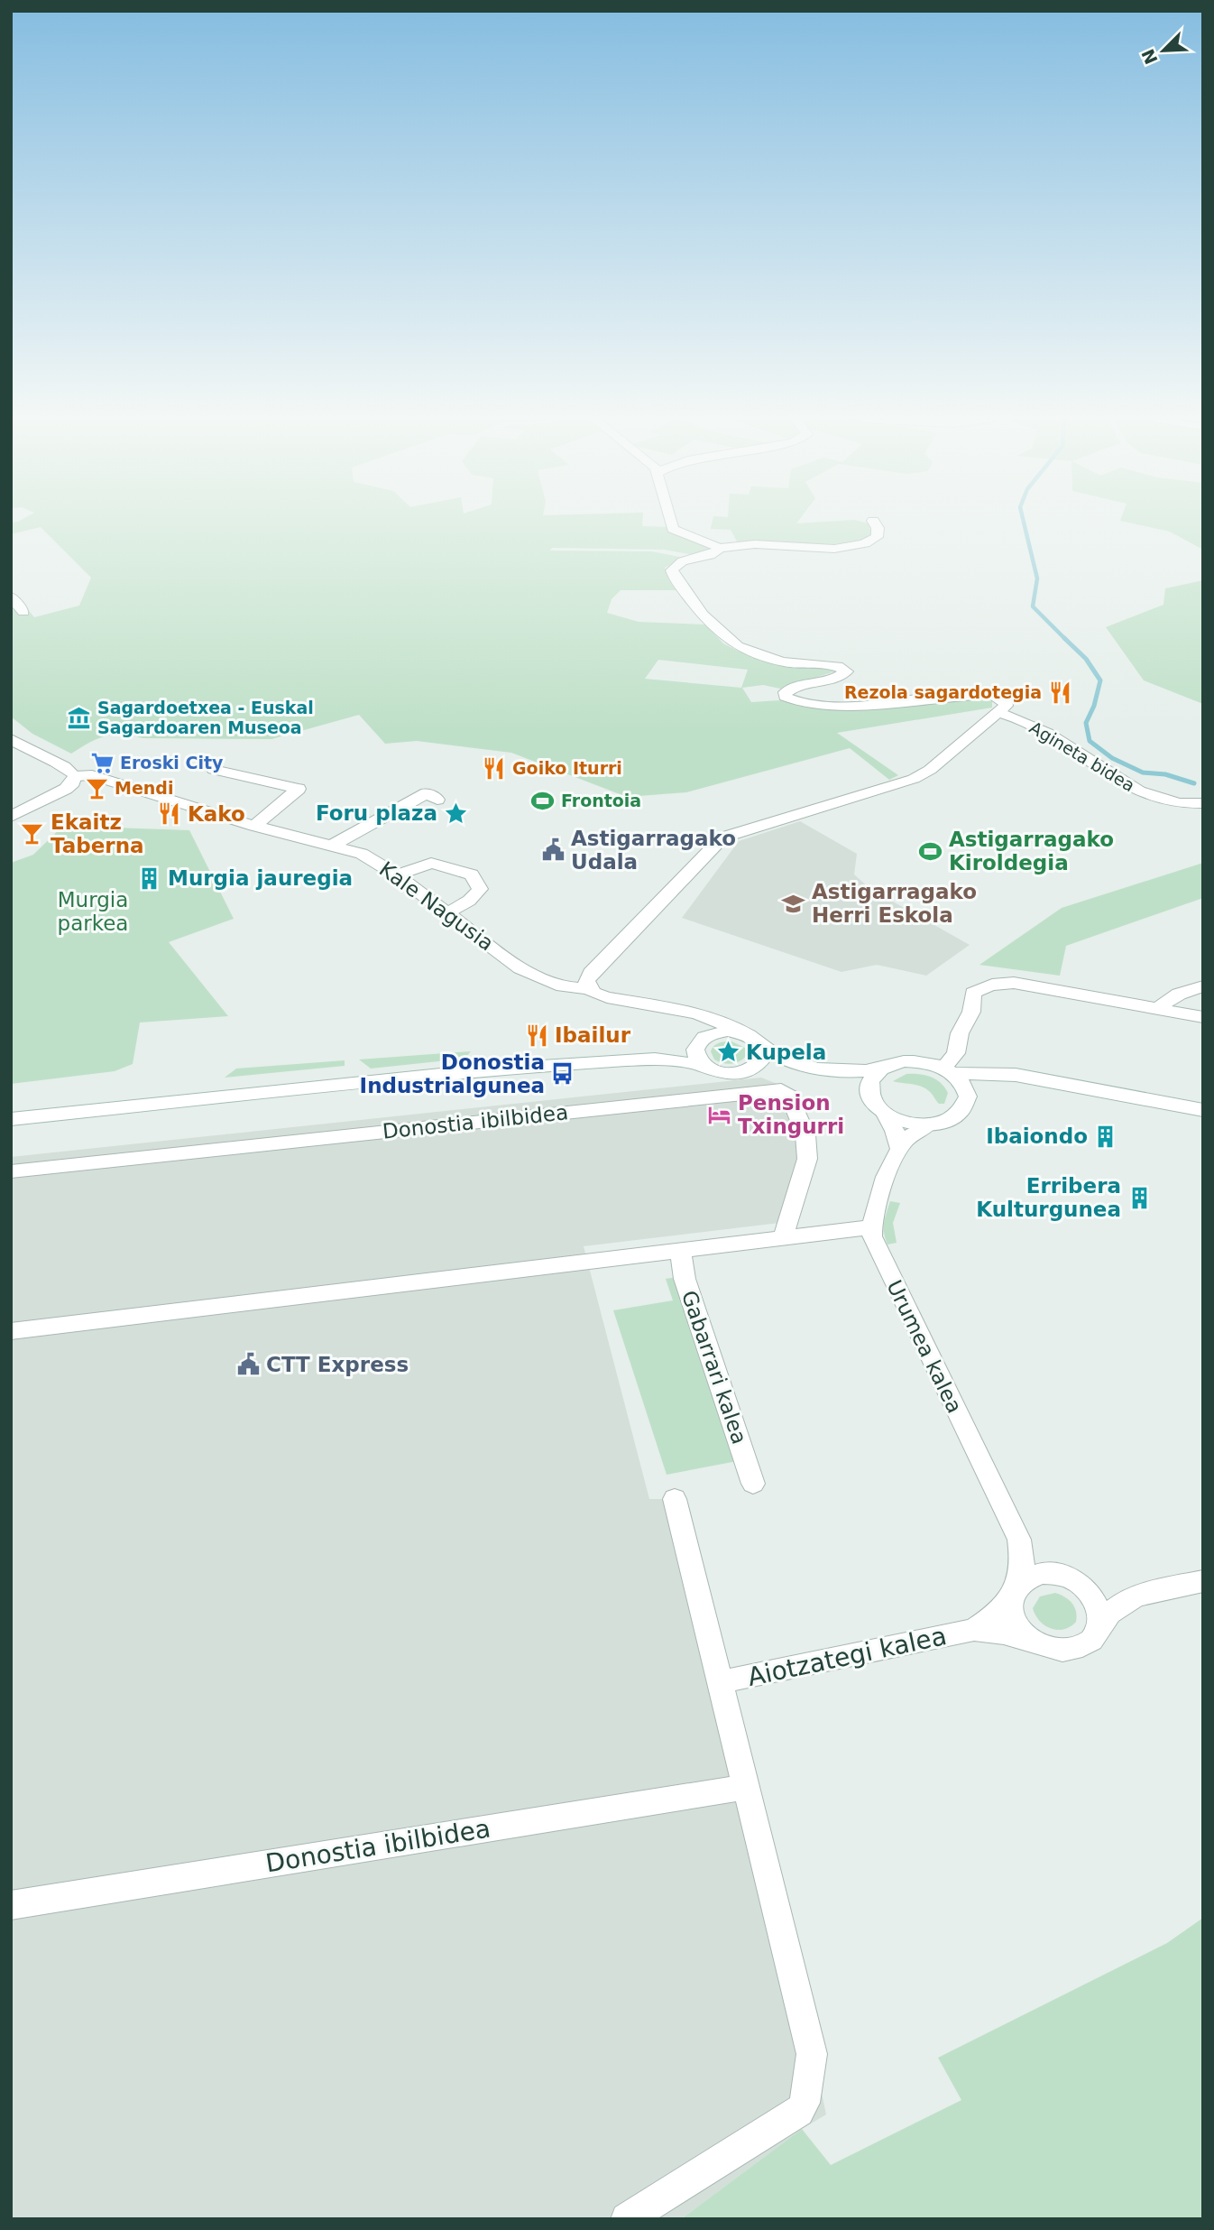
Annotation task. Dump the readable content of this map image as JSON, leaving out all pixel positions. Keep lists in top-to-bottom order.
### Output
{
  "streets": {
    "street": [
      "Agineta bidea",
      "Kale Nagusia",
      "Donostia ibilbidea",
      "Urumea kalea",
      "Gabarrari kalea",
      "Aiotzategi kalea"
    ]
  },
  "crossings": [
    ["Urumea kalea", "Aiotzategi kalea"]
  ],
  "parks": ["Murgia parkea"],
  "places": {
    "restaurant": [
      "Rezola sagardotegia",
      "Goiko Iturri",
      "Kako",
      "Ibailur"
    ],
    "museum": ["Sagardoetxea - Euskal Sagardoaren Museoa"],
    "supermarket": ["Eroski City"],
    "bar": ["Mendi", "Ekaitz Taberna"],
    "sports": ["Frontoia", "Astigarragako Kiroldegia"],
    "place": ["Foru plaza", "Kupela"],
    "public building": ["Astigarragako Udala", "CTT Express"],
    "building": ["Murgia jauregia", "Ibaiondo", "Erribera Kulturgunea"],
    "school or university": ["Astigarragako Herri Eskola"],
    "bus stop": ["Donostia Industrialgunea"],
    "hotel": ["Pension Txingurri"]
  },
  "north": "bottom left"
}
